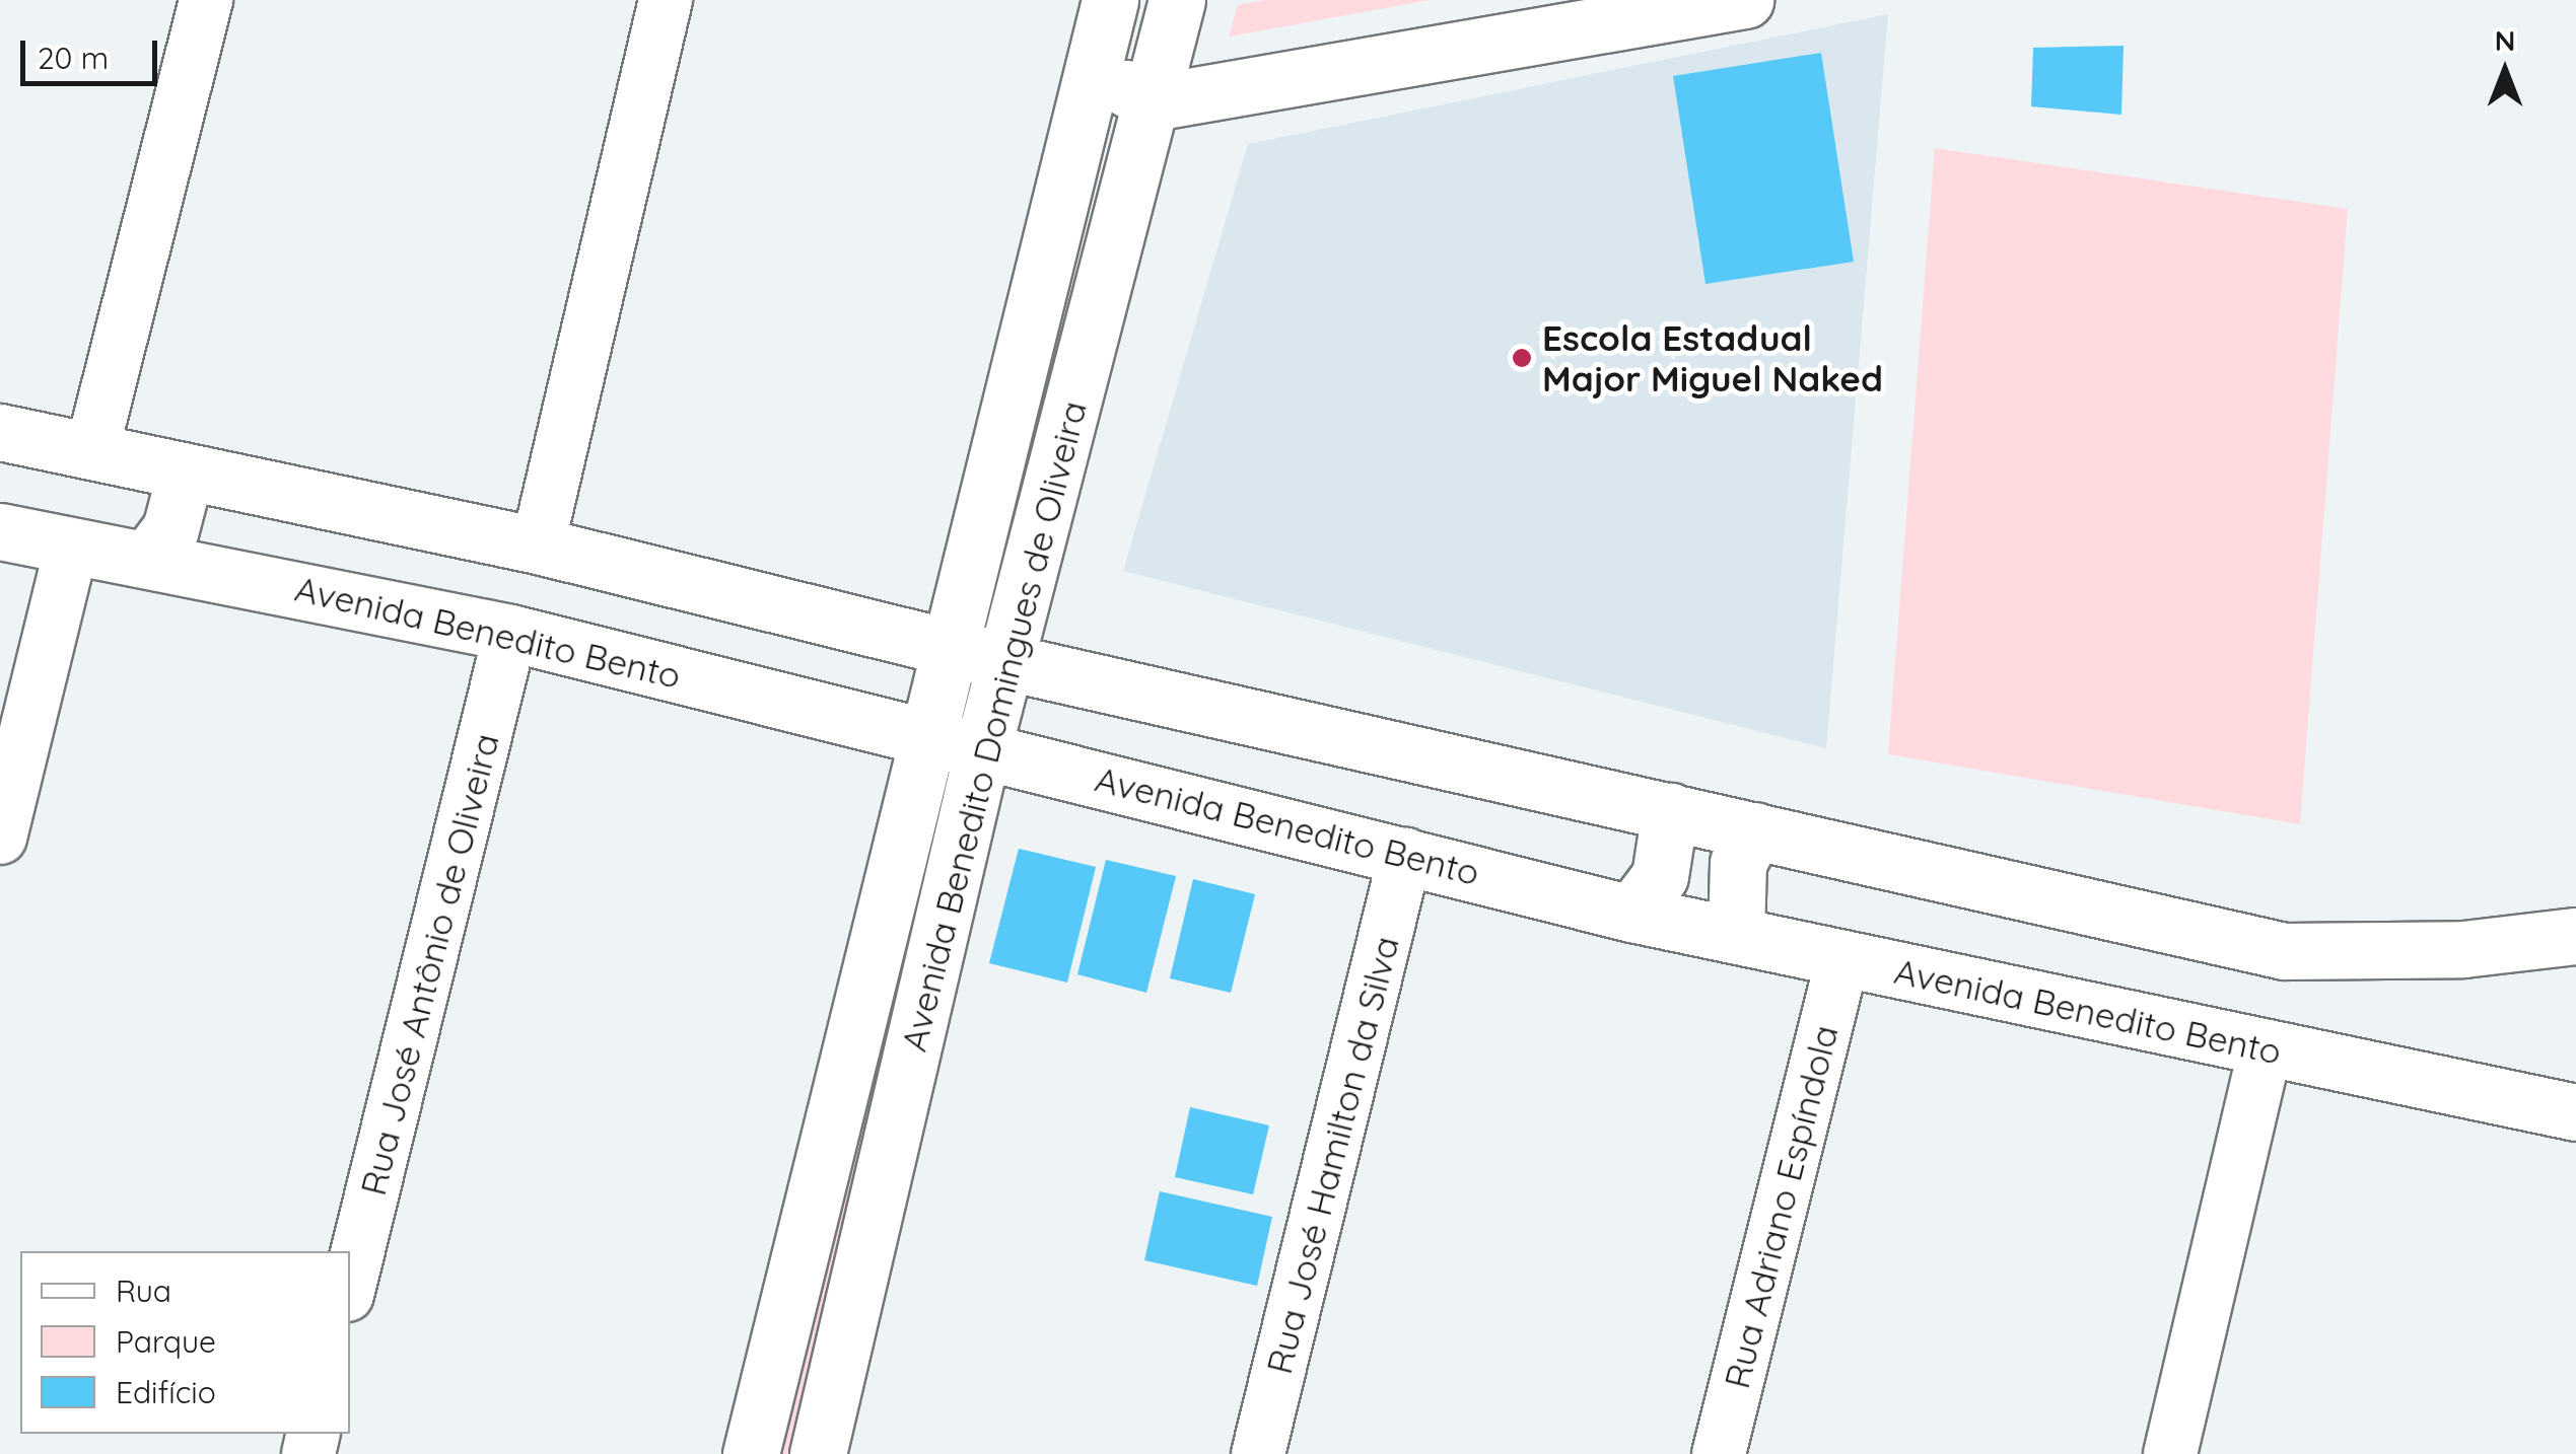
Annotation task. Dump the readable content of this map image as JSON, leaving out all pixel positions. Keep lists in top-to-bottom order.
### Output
{
  "streets": {
    "street": [
      "Avenida Benedito Bento",
      "Avenida Benedito Domingues de Oliveira",
      "Rua José Antônio de Oliveira",
      "Rua José Hamilton da Silva",
      "Rua Adriano Espíndola"
    ]
  },
  "crossings": [
    ["Avenida Benedito Bento", "Avenida Benedito Domingues de Oliveira"],
    ["Avenida Benedito Bento", "Rua José Antônio de Oliveira"],
    ["Avenida Benedito Bento", "Rua José Hamilton da Silva"],
    ["Avenida Benedito Bento", "Rua Adriano Espíndola"]
  ],
  "places": ["Escola Estadual Major Miguel Naked"],
  "legend": ["Rua", "Parque", "Edifício"],
  "scale_bar": "20 m",
  "north": "top"
}
